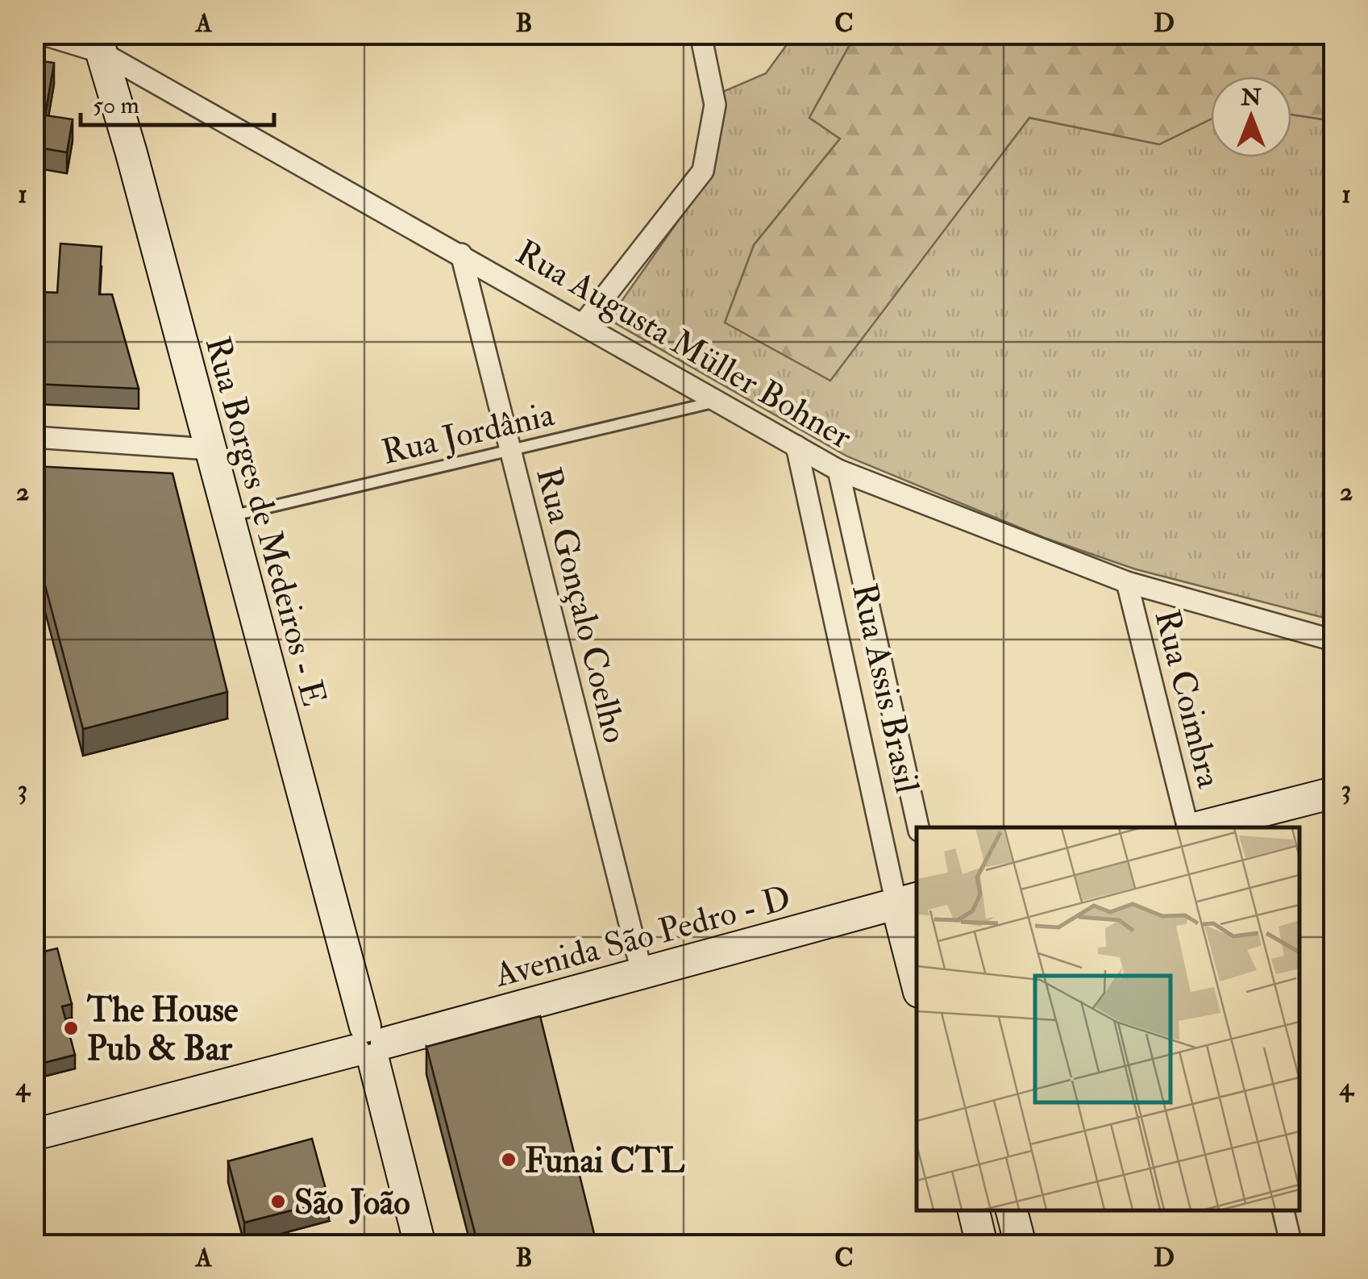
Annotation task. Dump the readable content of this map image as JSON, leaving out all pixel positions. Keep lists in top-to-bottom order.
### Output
{
  "streets": {
    "street": [
      "Rua Augusta Müller Bohner",
      "Rua Borges de Medeiros - E",
      "Rua Gonçalo Coelho",
      "Rua Assis Brasil",
      "Rua Coimbra",
      "Avenida São Pedro - D"
    ],
    "lane": ["Rua Jordânia"]
  },
  "crossings": [
    ["Rua Augusta Müller Bohner", "Rua Jordânia"],
    ["Rua Augusta Müller Bohner", "Rua Borges de Medeiros - E"],
    ["Rua Augusta Müller Bohner", "Rua Gonçalo Coelho"],
    ["Rua Augusta Müller Bohner", "Rua Assis Brasil"],
    ["Rua Augusta Müller Bohner", "Rua Coimbra"],
    ["Rua Jordânia", "Rua Borges de Medeiros - E"],
    ["Rua Jordânia", "Rua Gonçalo Coelho"],
    ["Rua Borges de Medeiros - E", "Avenida São Pedro - D"],
    ["Rua Gonçalo Coelho", "Avenida São Pedro - D"],
    ["Rua Assis Brasil", "Avenida São Pedro - D"]
  ],
  "places": ["The House Pub & Bar", "Funai CTL", "São João"],
  "scale_bar": "50 m",
  "north": "top",
  "grid": {
    "columns": [
      "A",
      "B",
      "C",
      "D"
    ],
    "rows": [
      "1",
      "2",
      "3",
      "4"
    ]
  }
}
